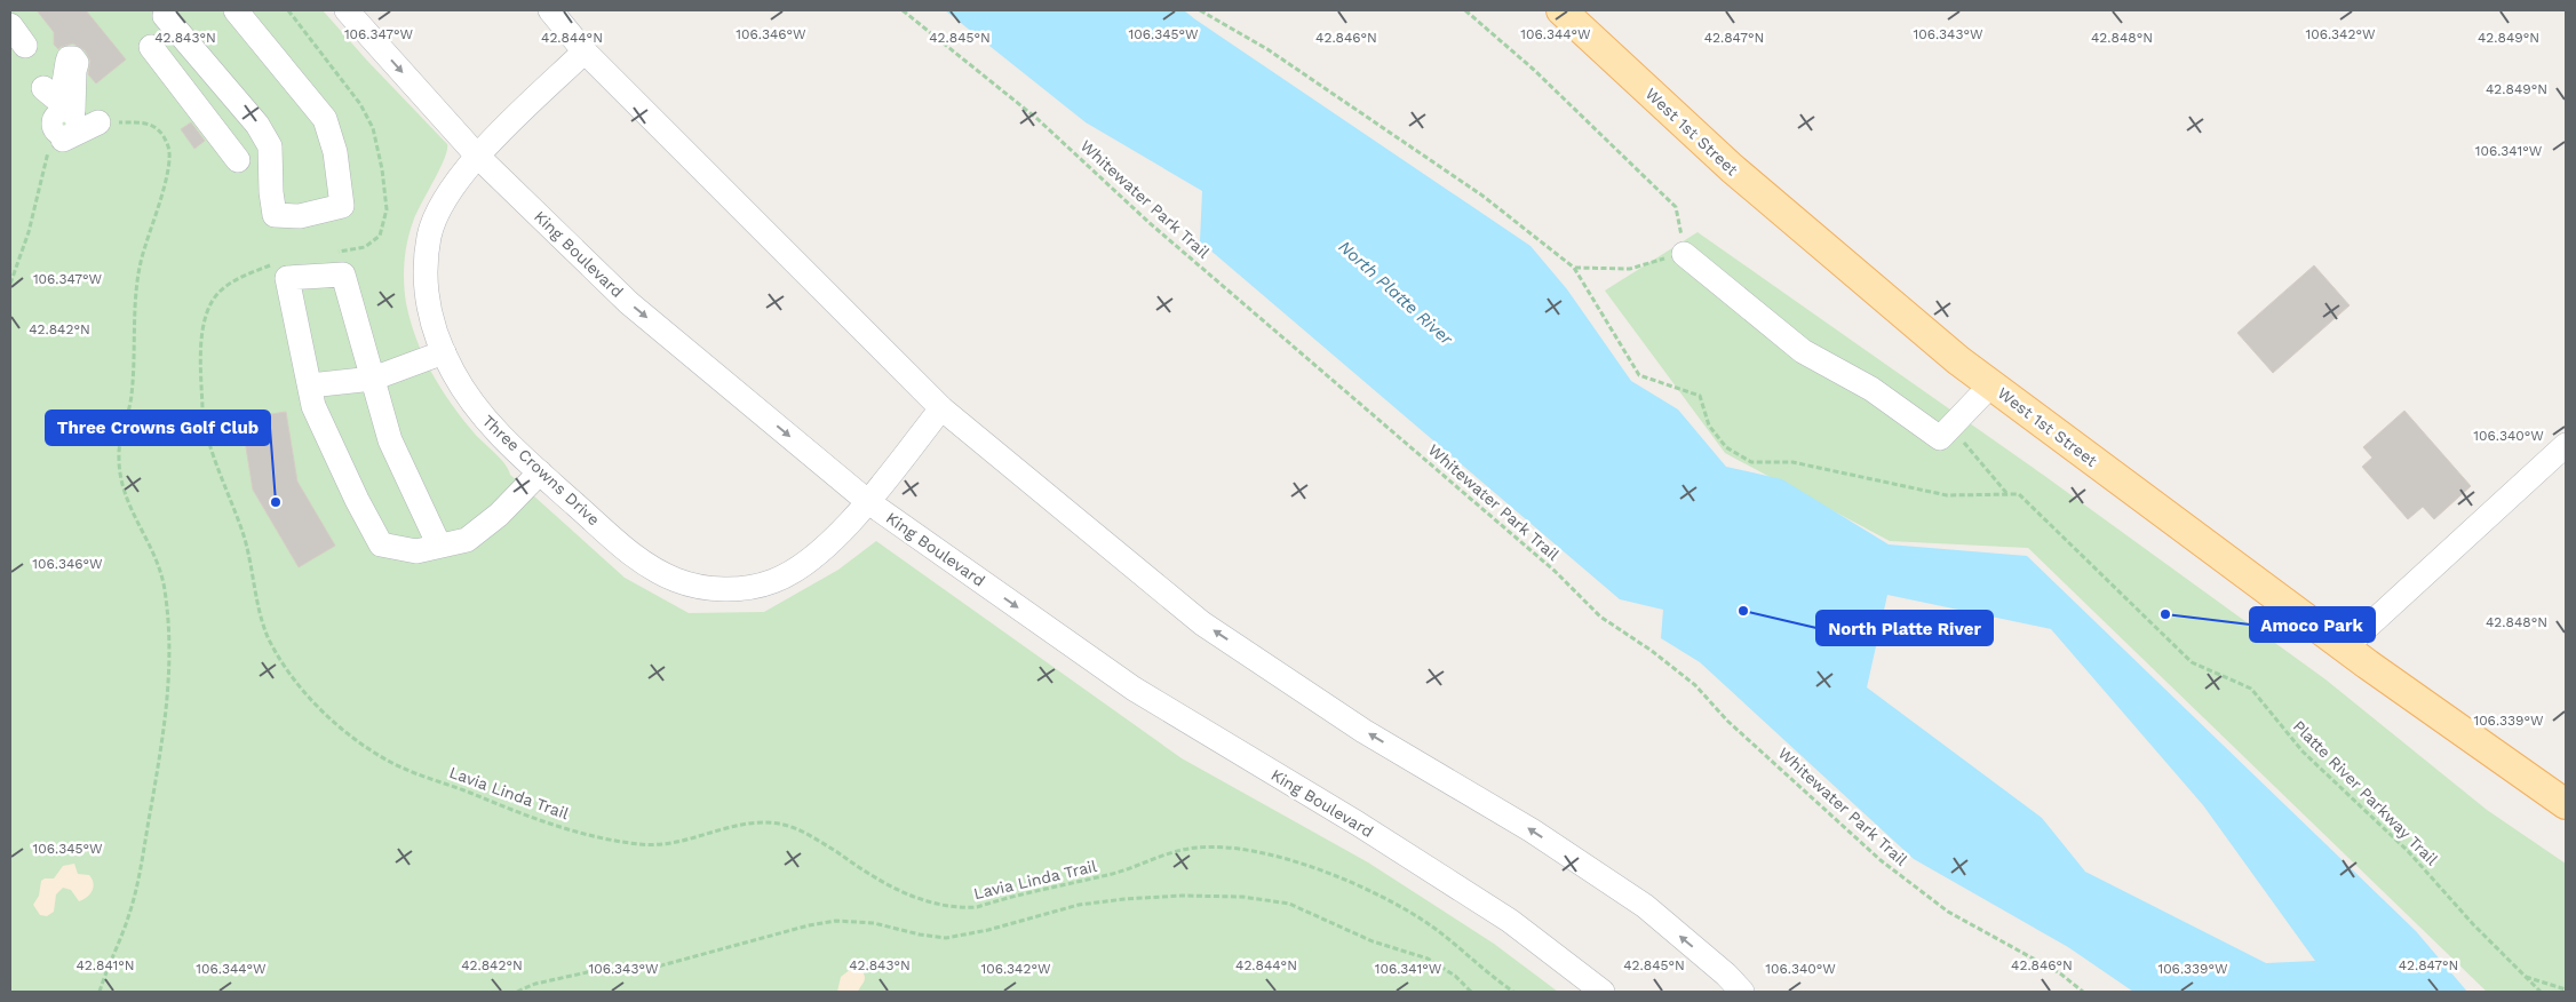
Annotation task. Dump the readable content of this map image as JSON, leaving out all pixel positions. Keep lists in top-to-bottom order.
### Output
{
  "streets": {
    "main road": ["West 1st Street"],
    "street": ["King Boulevard", "Three Crowns Drive"],
    "path": ["Whitewater Park Trail", "Lavia Linda Trail", "Platte River Parkway Trail"]
  },
  "crossings": [
    ["King Boulevard", "Three Crowns Drive"]
  ],
  "water": ["North Platte River"],
  "places": ["Three Crowns Golf Club", "North Platte River", "Amoco Park"],
  "coordinates": [
    "106.347°W",
    "106.346°W",
    "106.345°W",
    "106.344°W",
    "106.343°W",
    "106.342°W",
    "42.843°N",
    "42.844°N",
    "42.845°N",
    "42.846°N",
    "42.847°N",
    "42.848°N",
    "42.849°N",
    "106.341°W",
    "42.842°N",
    "106.340°W",
    "106.339°W",
    "42.841°N"
  ]
}
